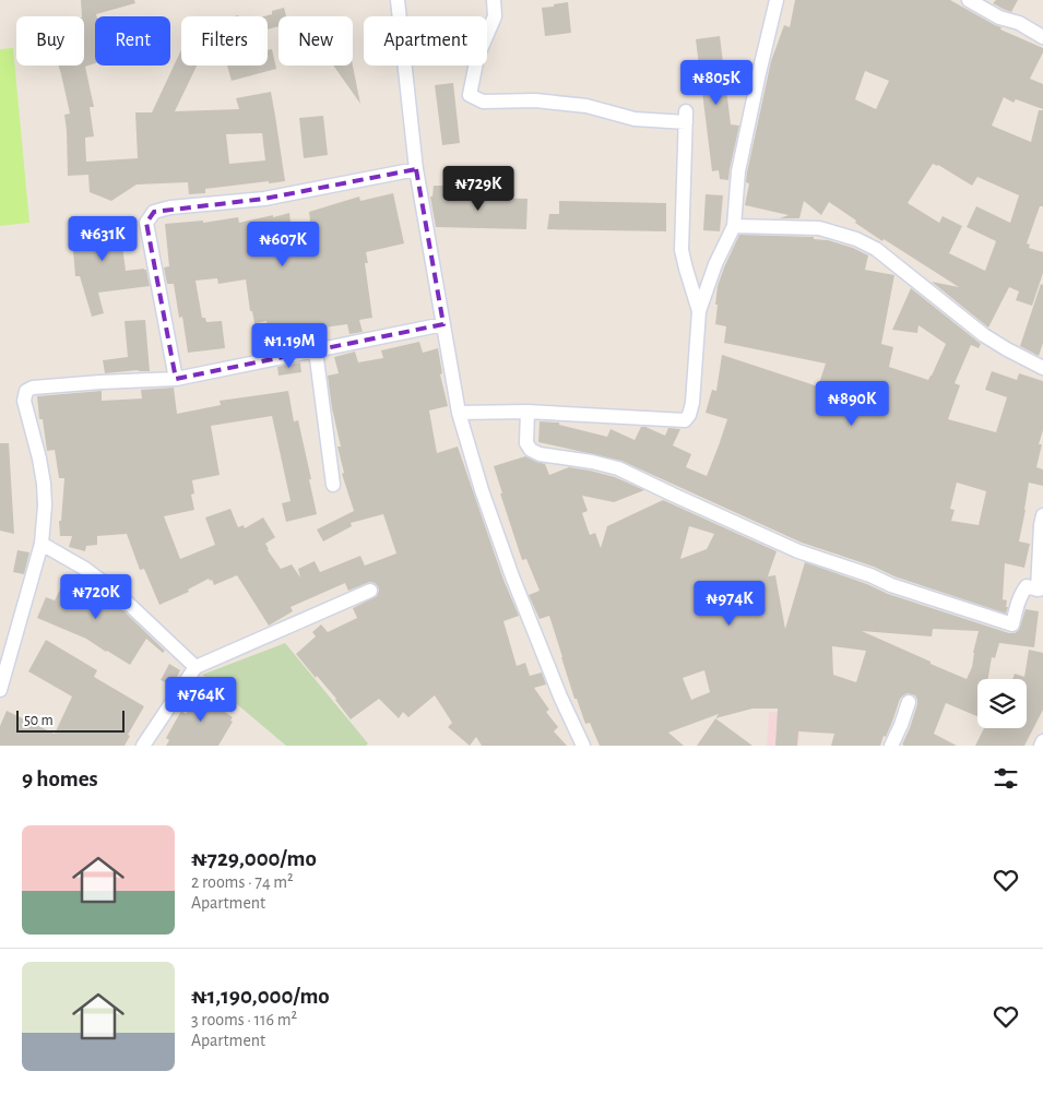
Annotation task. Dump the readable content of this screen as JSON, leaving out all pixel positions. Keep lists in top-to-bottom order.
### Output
{
  "scale_bar": "50 m",
  "page": {
    "chip": [
      "Buy",
      "Rent",
      "Filters",
      "New",
      "Apartment"
    ],
    "price": [
      "₦805K",
      "₦729K",
      "₦631K",
      "₦607K",
      "₦1.19M",
      "₦890K",
      "₦720K",
      "₦974K",
      "₦764K"
    ],
    "scale": "50 m",
    "heading": "9 homes",
    "list": [
      {
        "name": "₦729,000/mo",
        "note": "2 rooms · 74 m² · Apartment"
      },
      {
        "name": "₦1,190,000/mo",
        "note": "3 rooms · 116 m² · Apartment"
      }
    ]
  }
}
